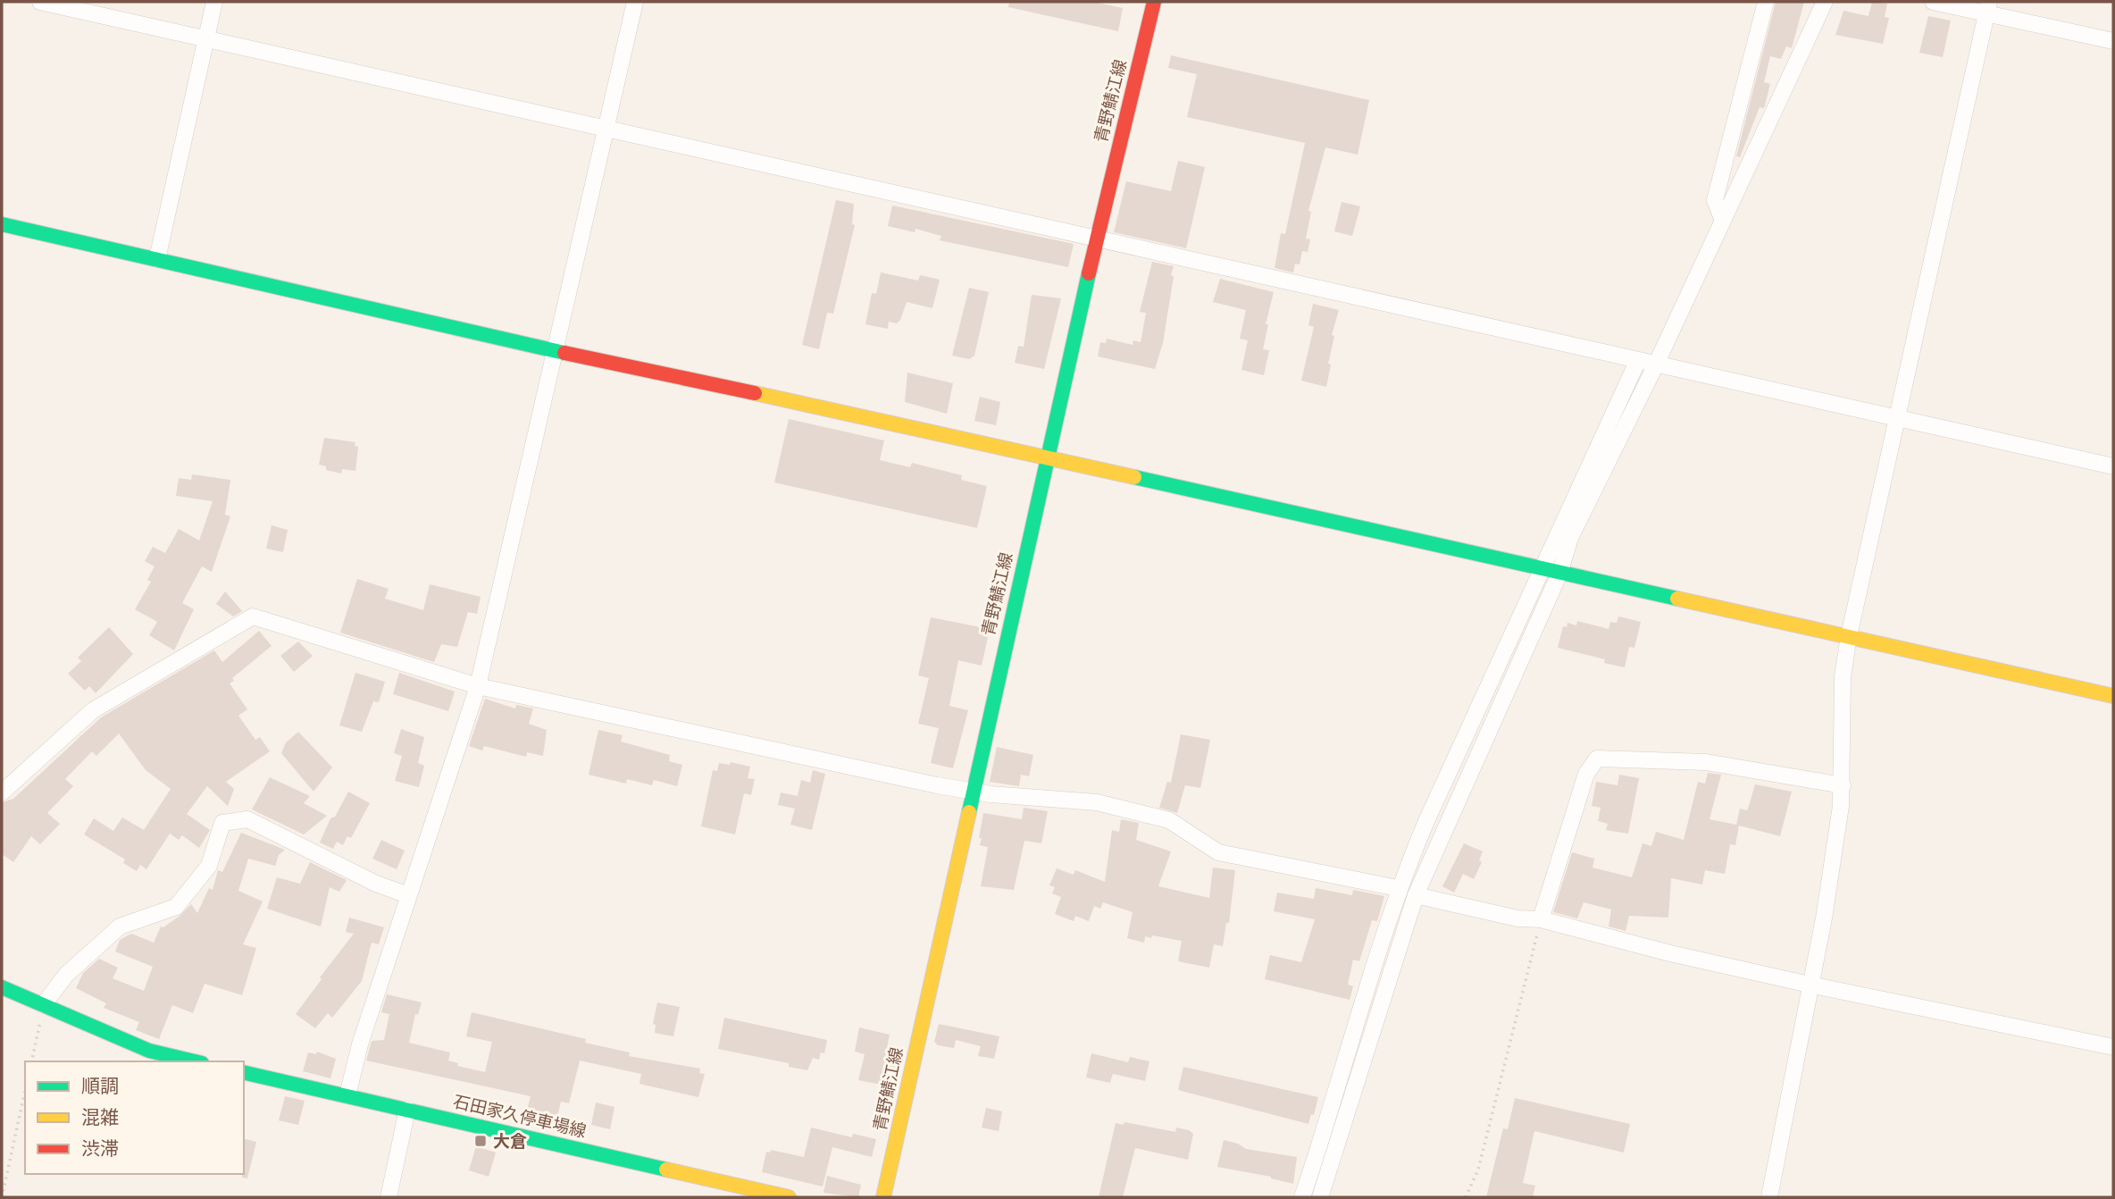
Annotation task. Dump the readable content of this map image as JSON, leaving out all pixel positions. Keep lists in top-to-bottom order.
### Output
{
  "streets": {
    "street": ["青野鯖江線", "石田家久停車場線"]
  },
  "places": {
    "transit": ["大倉"]
  },
  "legend": ["順調", "混雑", "渋滞"]
}
